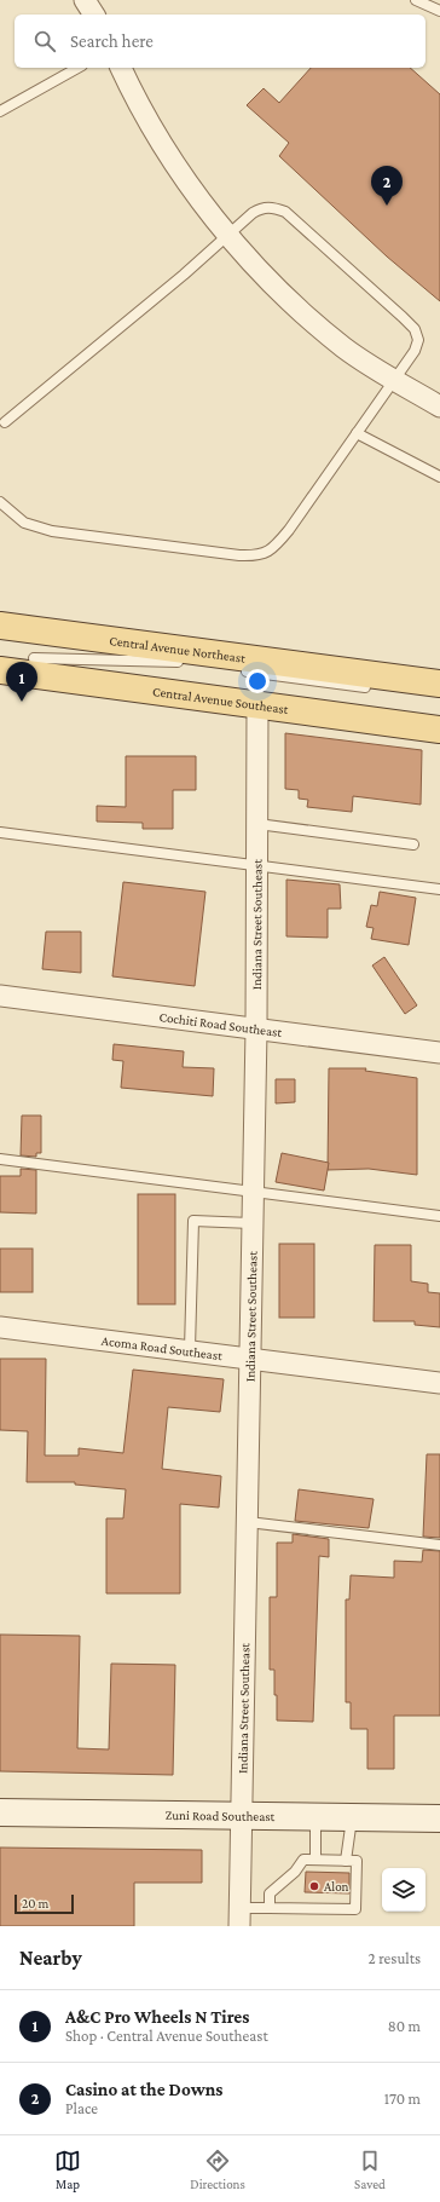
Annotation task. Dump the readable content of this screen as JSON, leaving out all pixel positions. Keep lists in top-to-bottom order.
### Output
{
  "streets": {
    "main road": ["Central Avenue Northeast", "Central Avenue Southeast"],
    "street": [
      "Indiana Street Southeast",
      "Cochiti Road Southeast",
      "Acoma Road Southeast",
      "Zuni Road Southeast"
    ]
  },
  "crossings": [
    ["Central Avenue Southeast", "Indiana Street Southeast"],
    ["Indiana Street Southeast", "Cochiti Road Southeast"],
    ["Indiana Street Southeast", "Acoma Road Southeast"],
    ["Indiana Street Southeast", "Zuni Road Southeast"]
  ],
  "places": ["Alon"],
  "scale_bar": "20 m",
  "page": {
    "search": "Search here",
    "pins": ["2", "1"],
    "scale": "20 m",
    "heading": ["Nearby", "2 results"],
    "list": [
      {
        "mark": "1",
        "name": "A&C Pro Wheels N Tires",
        "note": "Shop · Central Avenue Southeast",
        "value": "80 m"
      },
      {
        "mark": "2",
        "name": "Casino at the Downs",
        "note": "Place",
        "value": "170 m"
      }
    ],
    "nav": ["Map", "Directions", "Saved"]
  }
}
